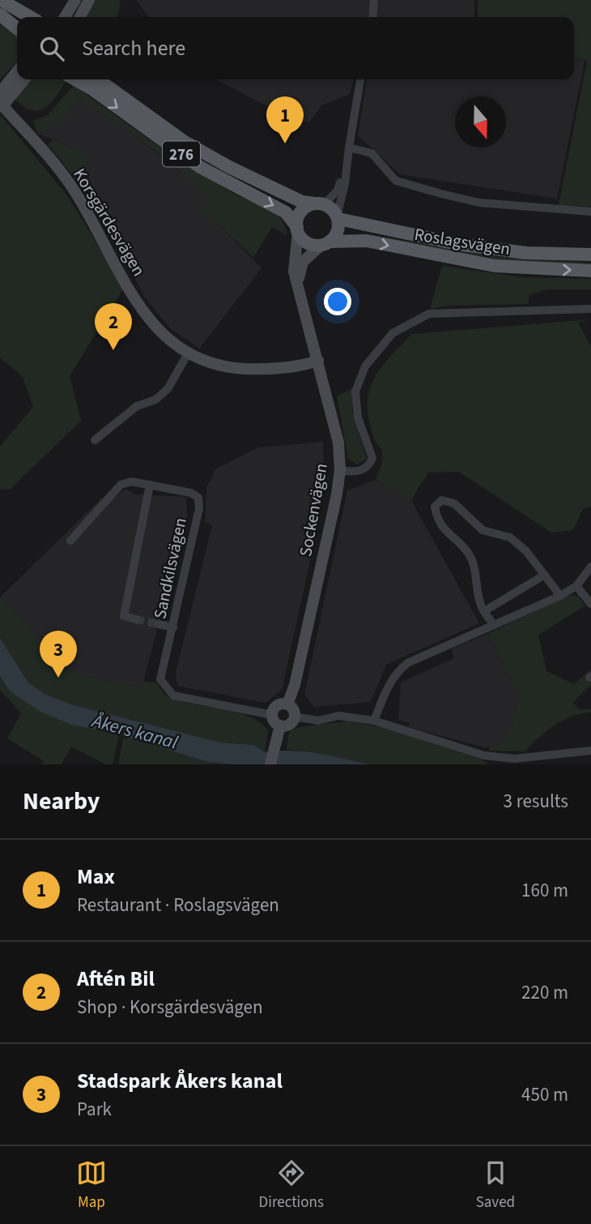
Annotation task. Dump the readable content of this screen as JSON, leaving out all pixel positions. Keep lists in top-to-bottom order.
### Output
{
  "streets": {
    "main road": ["276", "Roslagsvägen"],
    "street": ["Korsgärdesvägen", "Sockenvägen", "Sandkilsvägen"]
  },
  "crossings": [
    ["276", "Roslagsvägen"],
    ["276", "Sockenvägen"],
    ["Korsgärdesvägen", "Sockenvägen"],
    ["Roslagsvägen", "Sockenvägen"],
    ["Sockenvägen", "Sandkilsvägen"]
  ],
  "water": ["Åkers kanal"],
  "north": "bottom",
  "page": {
    "search": "Search here",
    "pins": ["1", "2", "3"],
    "heading": ["Nearby", "3 results"],
    "list": [
      {
        "mark": "1",
        "name": "Max",
        "note": "Restaurant · Roslagsvägen",
        "value": "160 m"
      },
      {
        "mark": "2",
        "name": "Aftén Bil",
        "note": "Shop · Korsgärdesvägen",
        "value": "220 m"
      },
      {
        "mark": "3",
        "name": "Stadspark Åkers kanal",
        "note": "Park",
        "value": "450 m"
      }
    ],
    "nav": ["Map", "Directions", "Saved"]
  }
}
